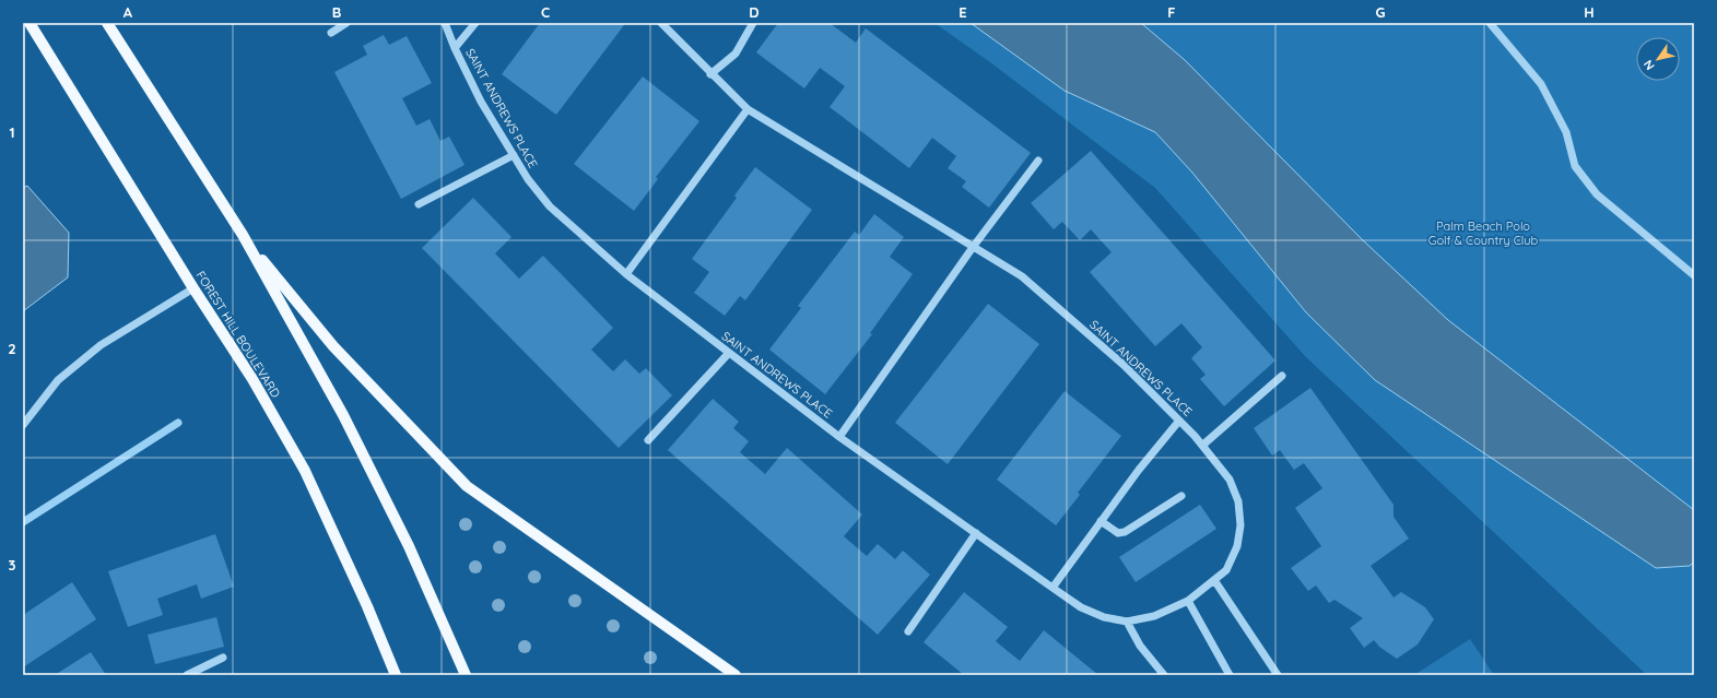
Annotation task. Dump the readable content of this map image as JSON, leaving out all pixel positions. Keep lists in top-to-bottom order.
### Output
{
  "streets": {
    "main road": ["FOREST HILL BOULEVARD"],
    "street": ["SAINT ANDREWS PLACE"]
  },
  "parks": ["Palm Beach Polo Golf & Country Club"],
  "north": "bottom left",
  "grid": {
    "columns": [
      "A",
      "B",
      "C",
      "D",
      "E",
      "F",
      "G",
      "H"
    ],
    "rows": ["1", "2", "3"]
  }
}
